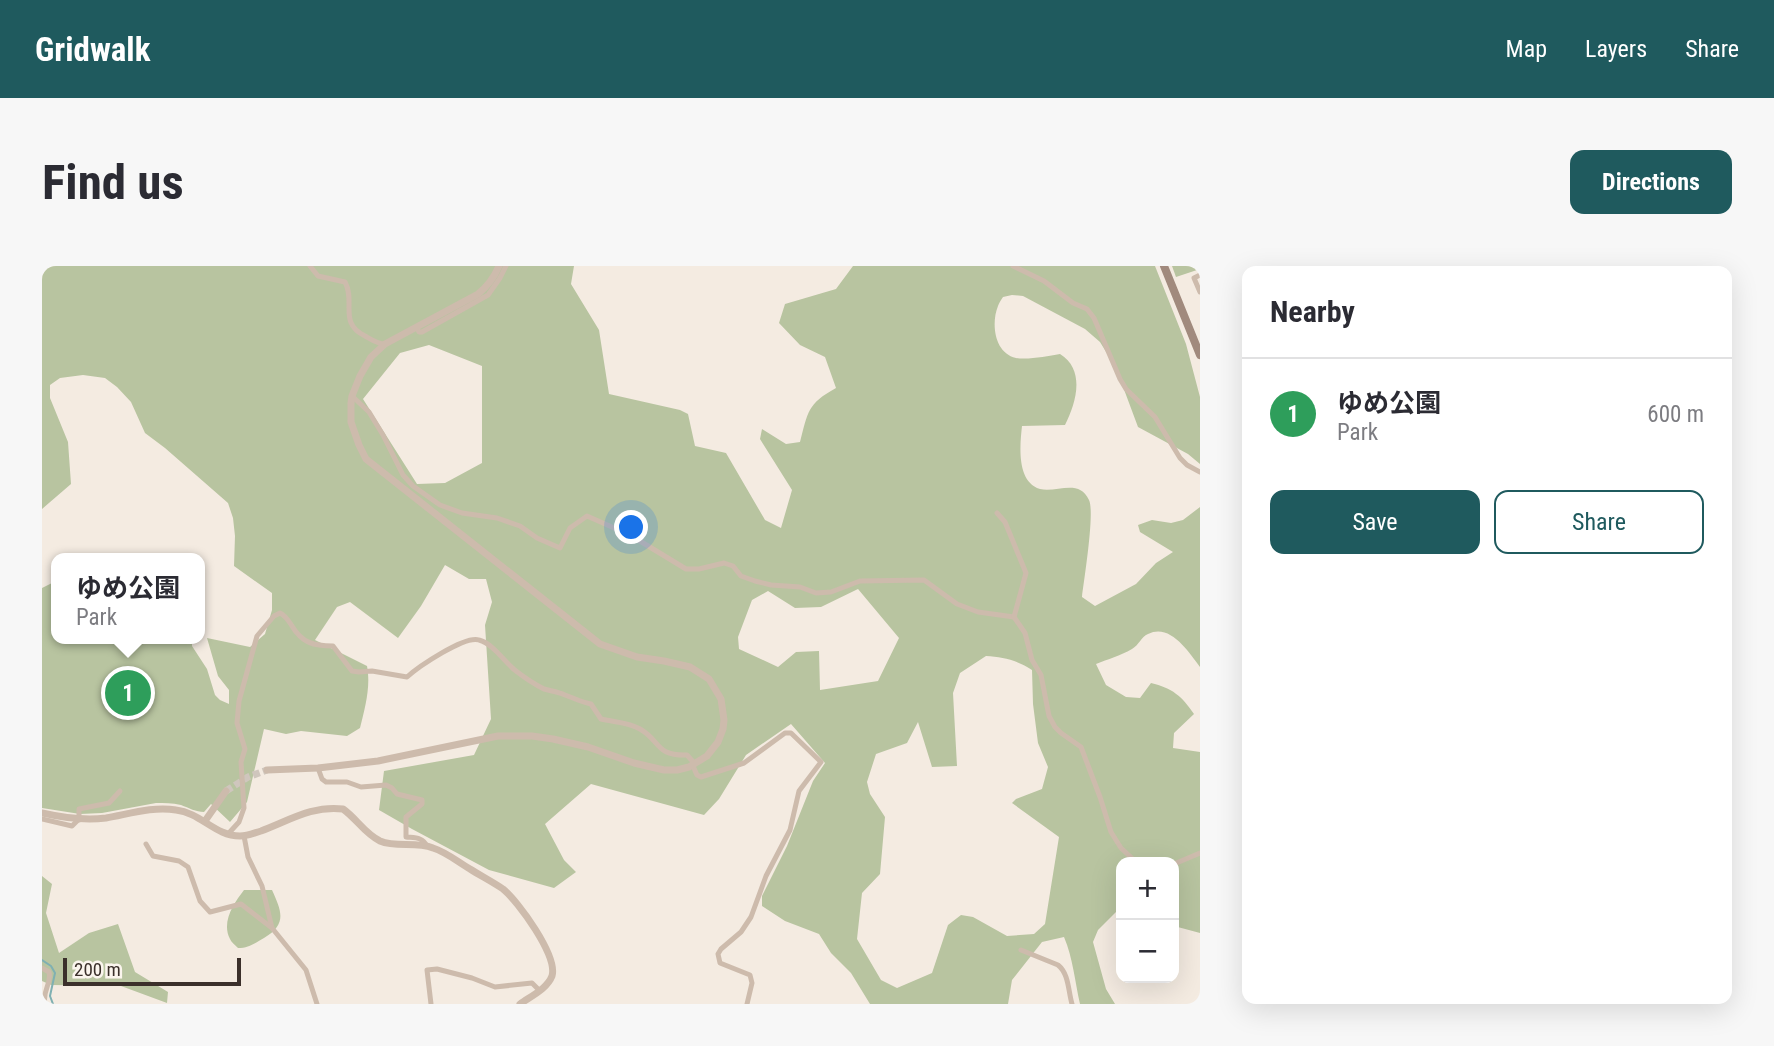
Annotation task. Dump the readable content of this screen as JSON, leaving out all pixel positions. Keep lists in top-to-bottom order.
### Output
{
  "scale_bar": "200 m",
  "page": {
    "header": "Gridwalk",
    "nav": ["Map", "Layers", "Share"],
    "buttons": [
      "Directions",
      ["Save", "Share"]
    ],
    "title": "Find us",
    "heading": "Nearby",
    "list": [
      {
        "mark": "1",
        "name": "ゆめ公園",
        "note": "Park",
        "value": "600 m"
      }
    ],
    "popup": ["ゆめ公園", "Park"],
    "pins": "1",
    "map_buttons": ["+", "−"],
    "scale": "200 m"
  }
}
